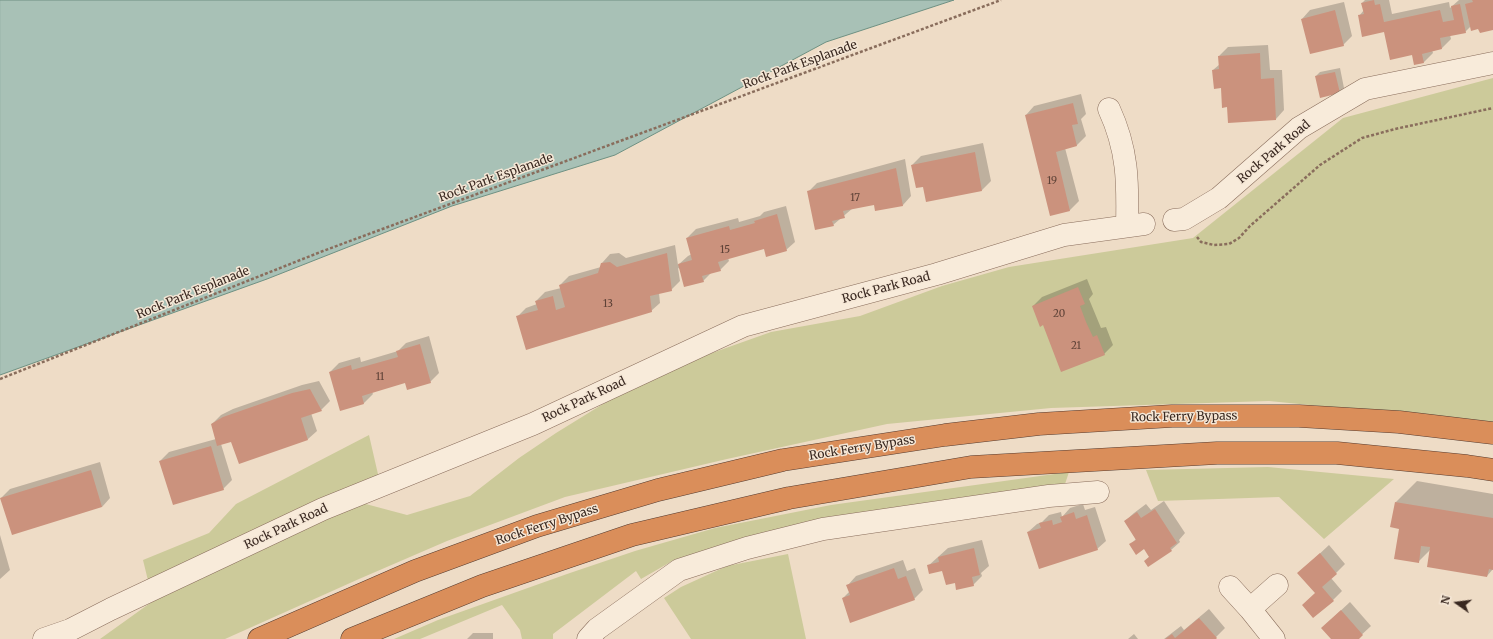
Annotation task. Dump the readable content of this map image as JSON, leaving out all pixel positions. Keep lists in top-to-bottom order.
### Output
{
  "streets": {
    "highway": ["Rock Ferry Bypass"],
    "street": ["Rock Park Road"],
    "path": ["Rock Park Esplanade"]
  },
  "house_numbers": [
    "19",
    "17",
    "15",
    "13",
    "20",
    "21",
    "11"
  ],
  "north": "left"
}
